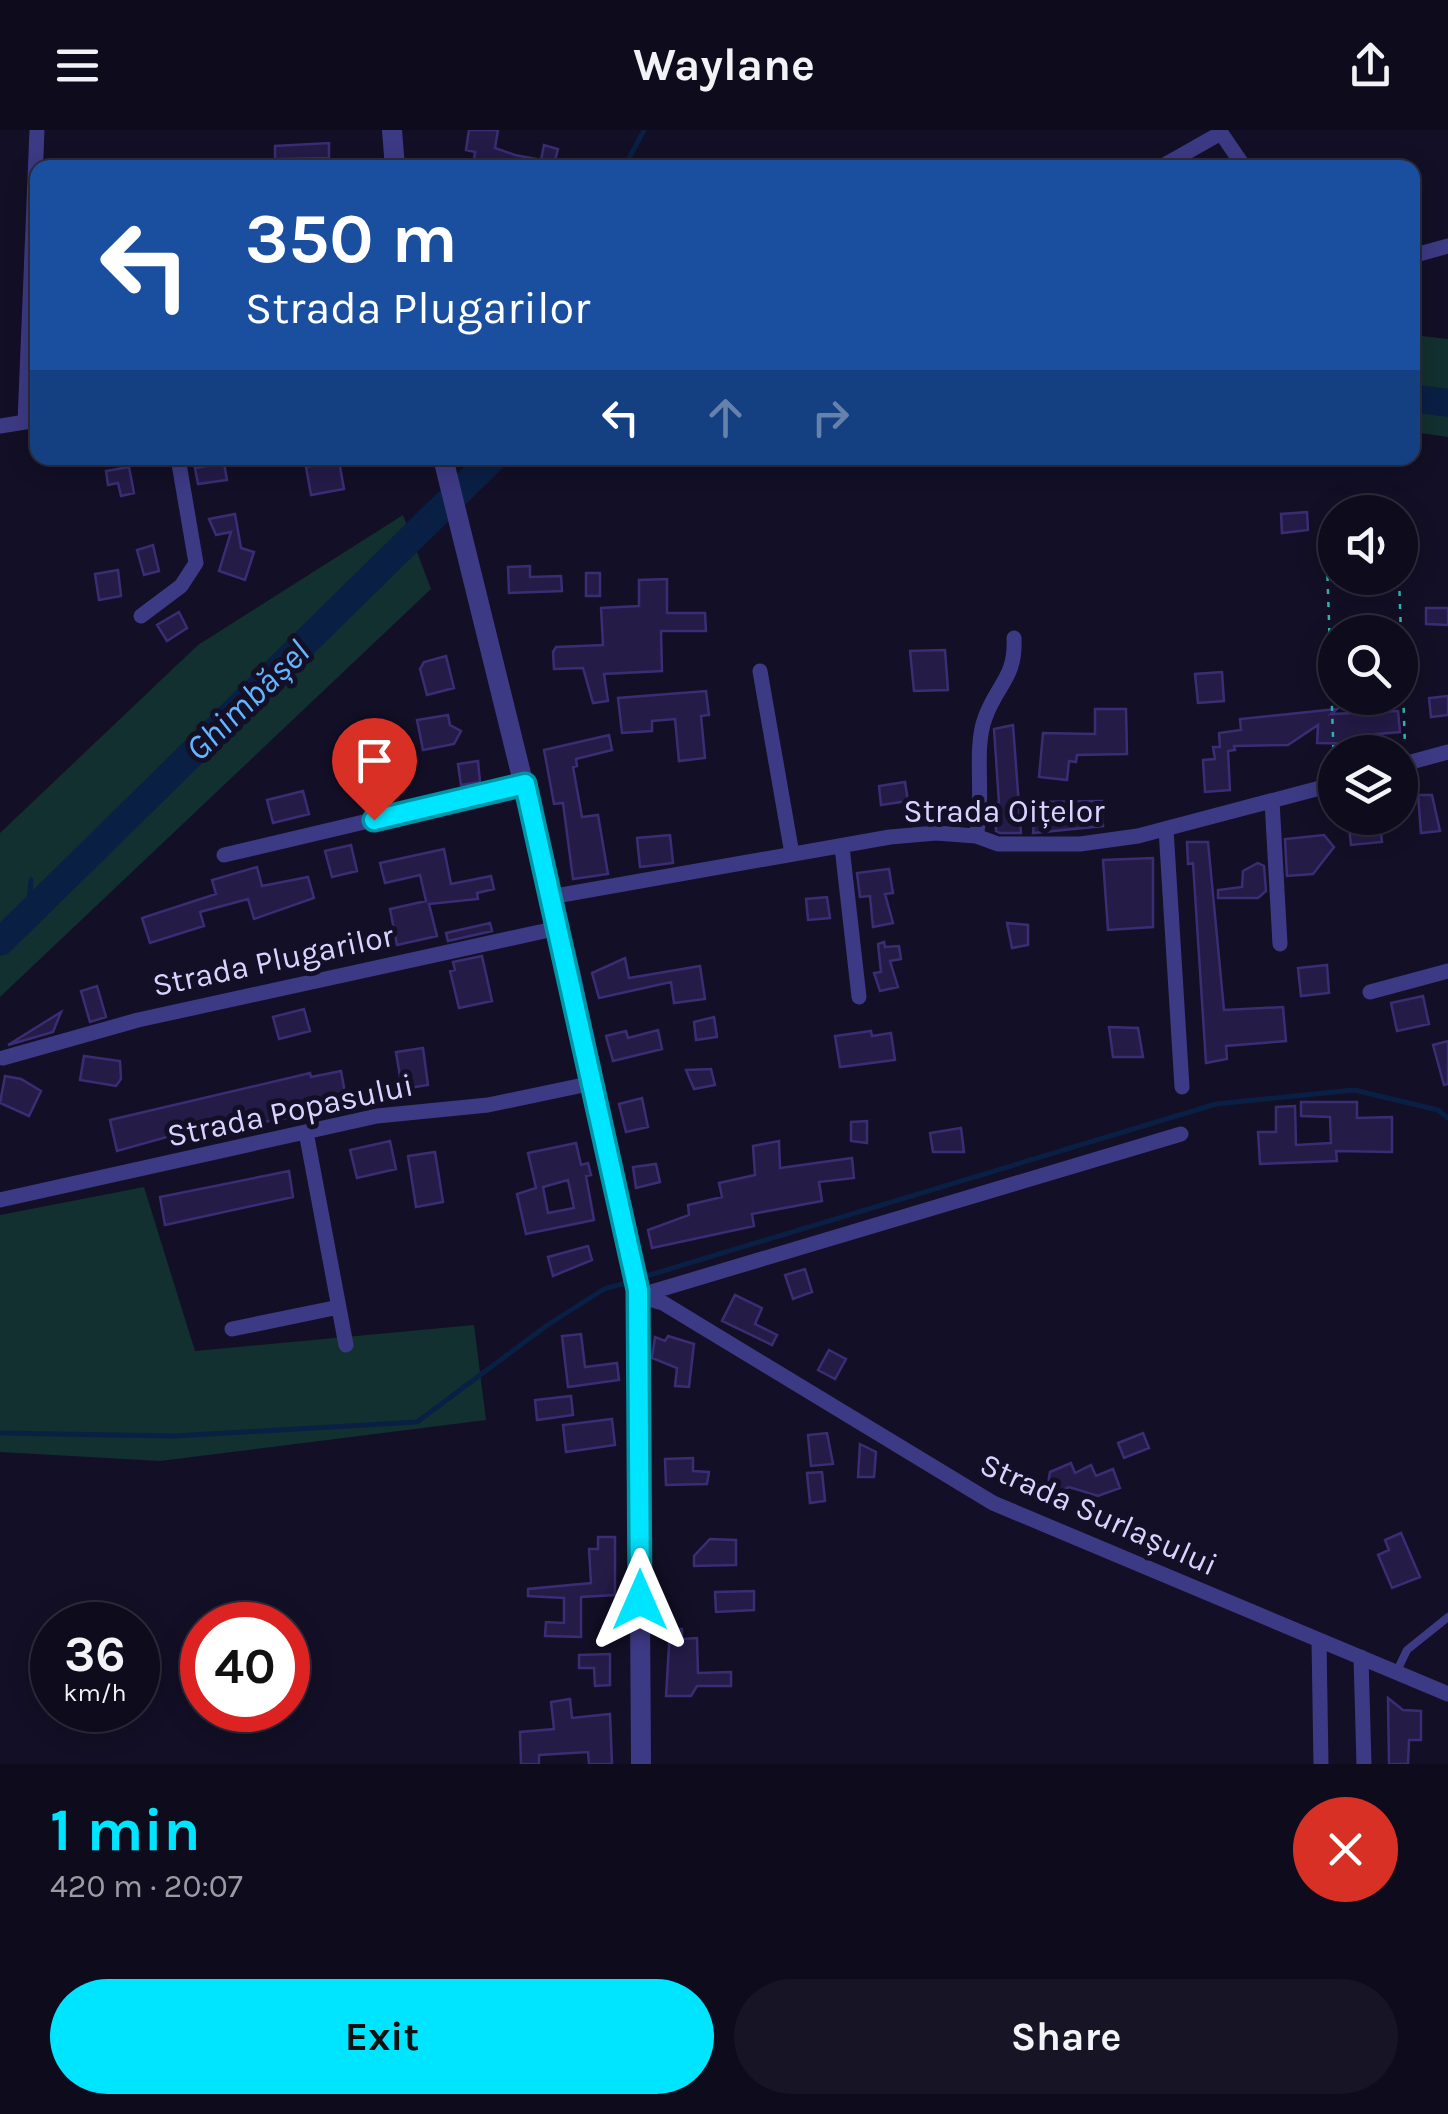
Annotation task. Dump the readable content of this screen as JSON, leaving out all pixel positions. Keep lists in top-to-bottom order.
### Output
{
  "streets": {
    "street": [
      "Strada Oițelor",
      "Strada Plugarilor",
      "Strada Popasului",
      "Strada Surlașului"
    ]
  },
  "water": ["Ghimbășel"],
  "page": {
    "header": "Waylane",
    "turn": ["350 m", "Strada Plugarilor"],
    "speed": "36 km/h",
    "limit": "40",
    "heading": ["1 min", "420 m · 20:07"],
    "buttons": ["Exit", "Share"]
  }
}
